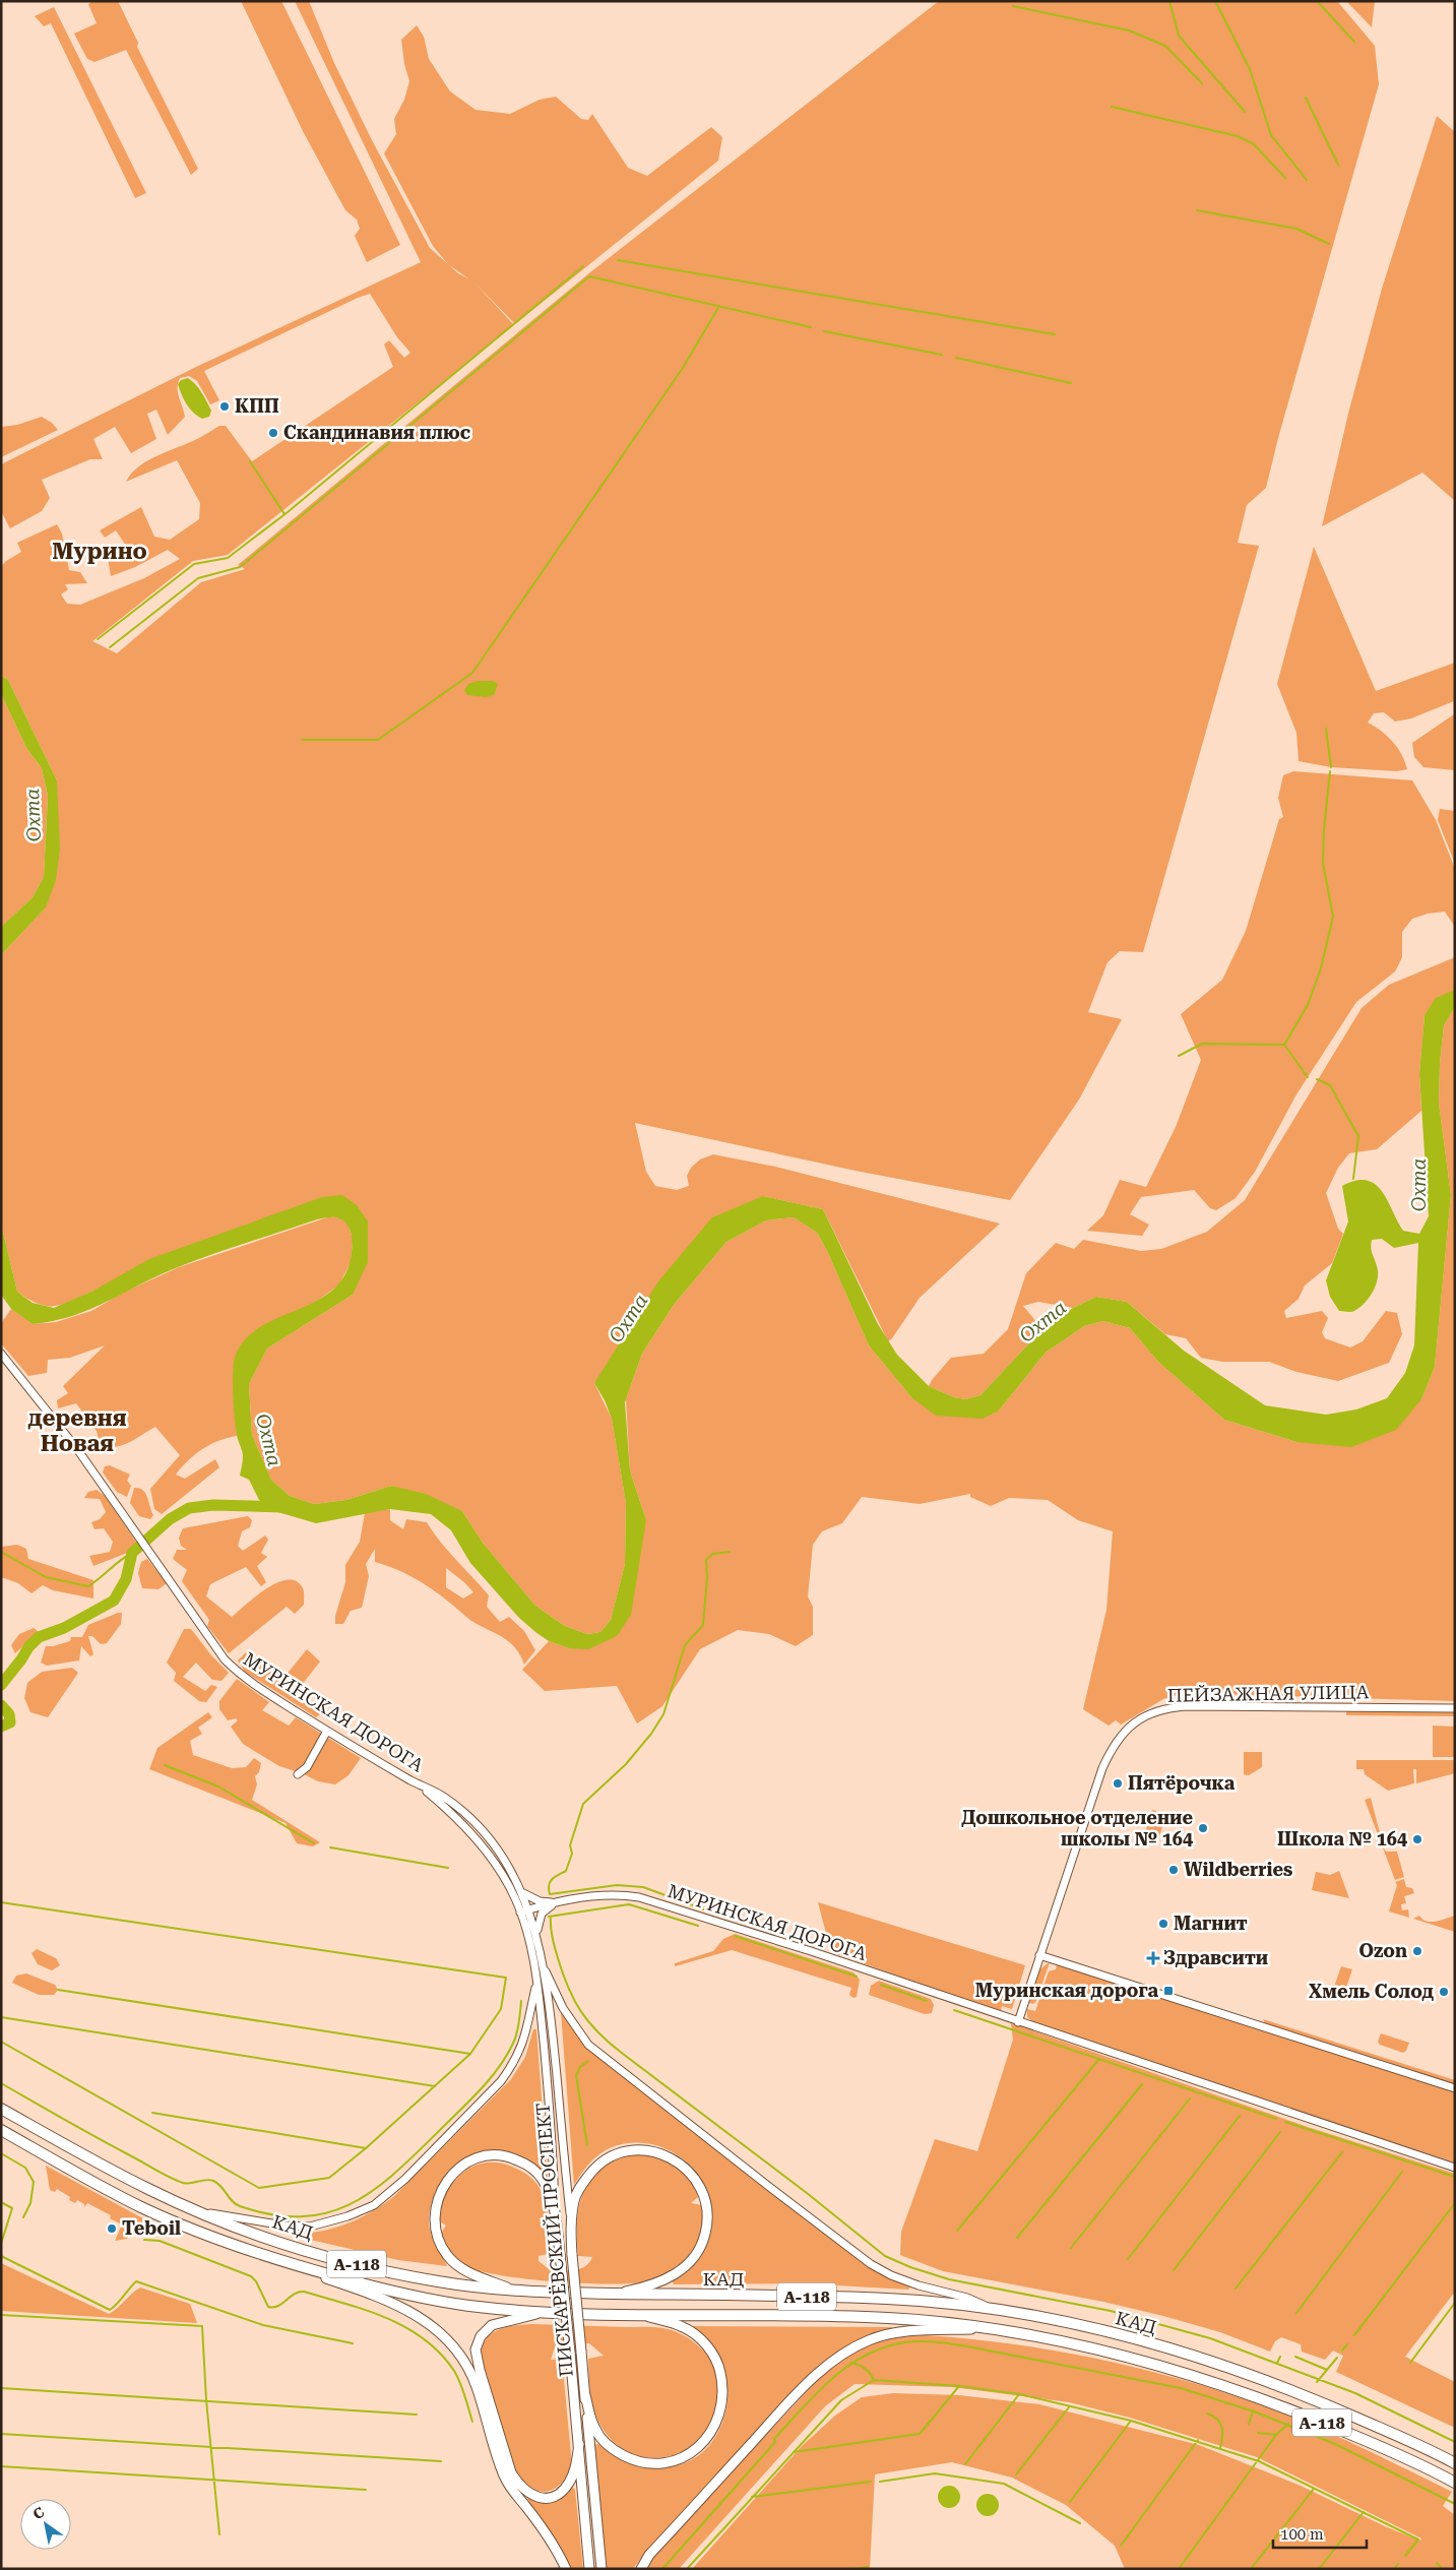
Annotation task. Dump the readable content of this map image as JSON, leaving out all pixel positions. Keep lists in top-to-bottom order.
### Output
{
  "streets": {
    "highway": ["КАД", "А-118"],
    "main road": ["ПИСКАРЁВСКИЙ ПРОСПЕКТ"],
    "street": ["ПЕЙЗАЖНАЯ УЛИЦА", "МУРИНСКАЯ ДОРОГА"]
  },
  "crossings": [
    ["ПЕЙЗАЖНАЯ УЛИЦА", "МУРИНСКАЯ ДОРОГА"],
    ["МУРИНСКАЯ ДОРОГА", "ПИСКАРЁВСКИЙ ПРОСПЕКТ"]
  ],
  "districts": ["Мурино", "деревня Новая"],
  "water": ["Охта"],
  "places": {
    "other": [
      "КПП",
      "Скандинавия плюс",
      "Пятёрочка",
      "Дошкольное отделение школы № 164",
      "Школа № 164",
      "Wildberries",
      "Магнит",
      "Ozon",
      "Хмель Солод",
      "Teboil"
    ],
    "health": ["Здравсити"],
    "transit": ["Муринская дорога"]
  },
  "scale_bar": "100 m",
  "north": "top left"
}
